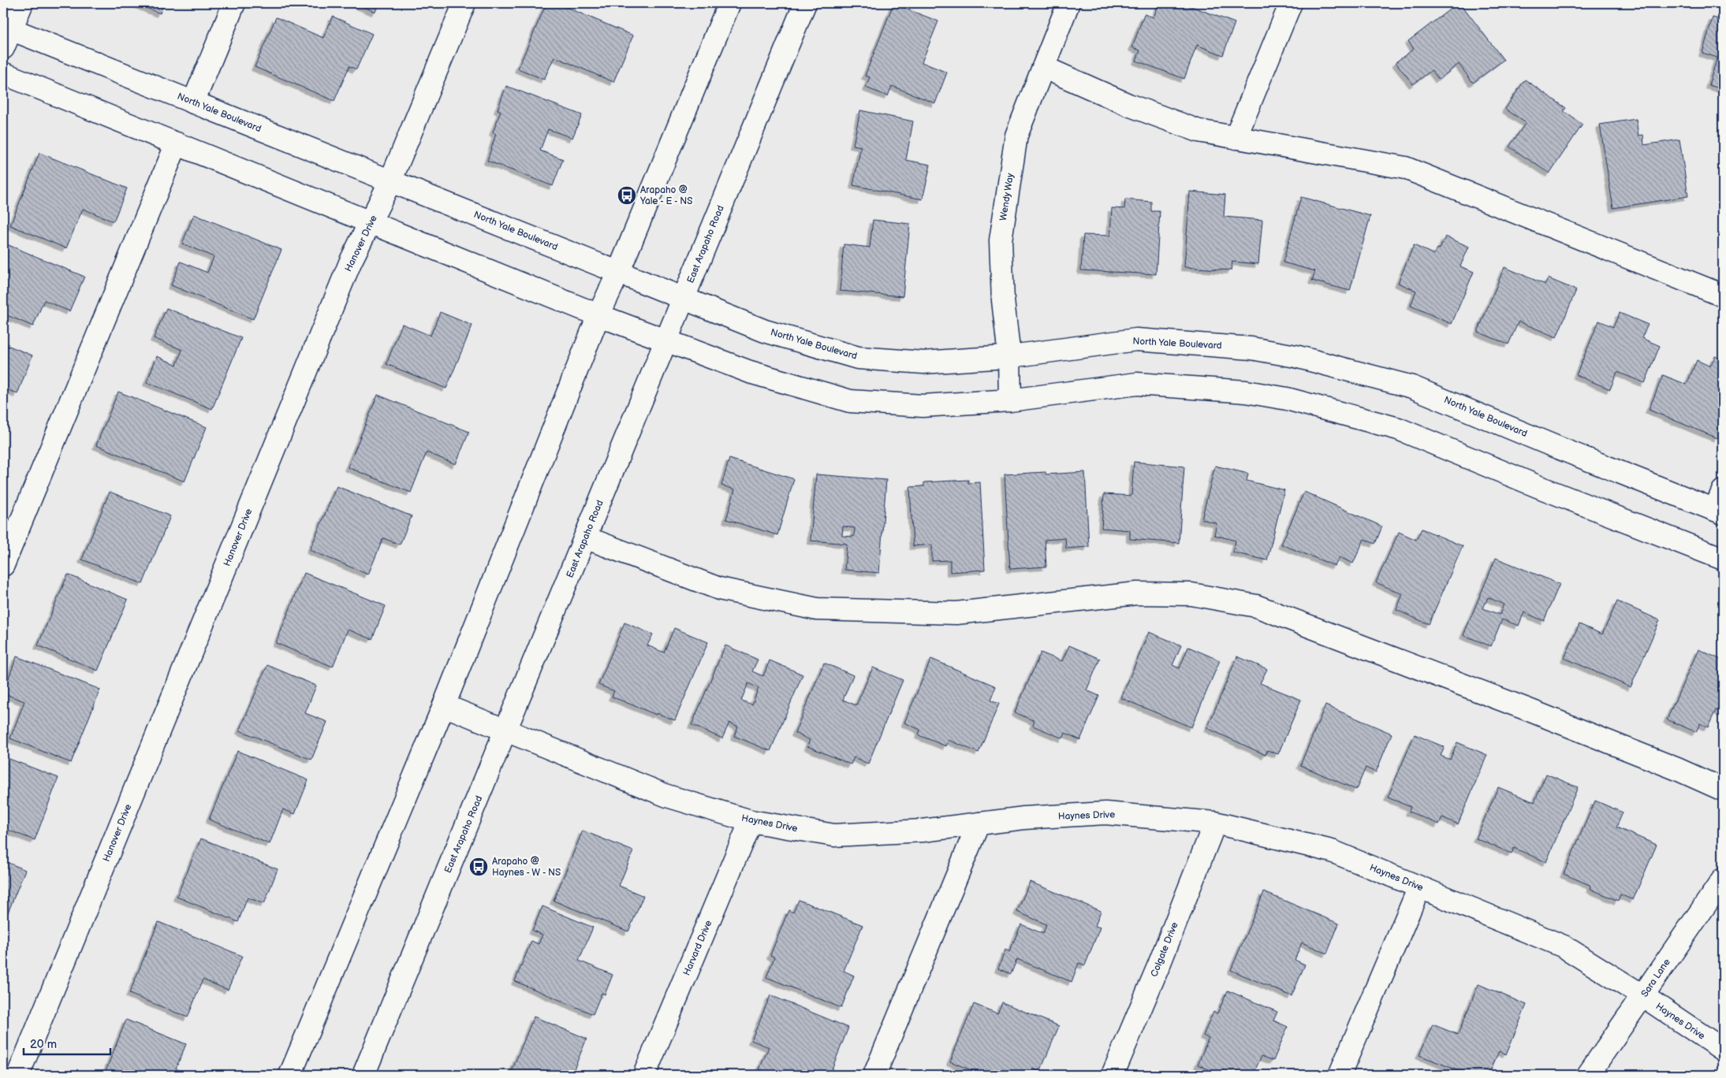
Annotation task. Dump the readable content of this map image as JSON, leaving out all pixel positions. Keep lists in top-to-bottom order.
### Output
{
  "streets": {
    "street": [
      "North Yale Boulevard",
      "Wendy Way",
      "Hanover Drive",
      "East Arapaho Road",
      "Haynes Drive",
      "Harvard Drive",
      "Colgate Drive",
      "Sara Lane"
    ]
  },
  "crossings": [
    ["North Yale Boulevard", "Wendy Way"],
    ["North Yale Boulevard", "Hanover Drive"],
    ["North Yale Boulevard", "East Arapaho Road"],
    ["East Arapaho Road", "Haynes Drive"],
    ["Haynes Drive", "Harvard Drive"],
    ["Haynes Drive", "Colgate Drive"],
    ["Haynes Drive", "Sara Lane"]
  ],
  "places": {
    "bus stop": ["Arapaho @ Yale - E - NS", "Arapaho @ Haynes - W - NS"]
  },
  "scale_bar": "20 m"
}
